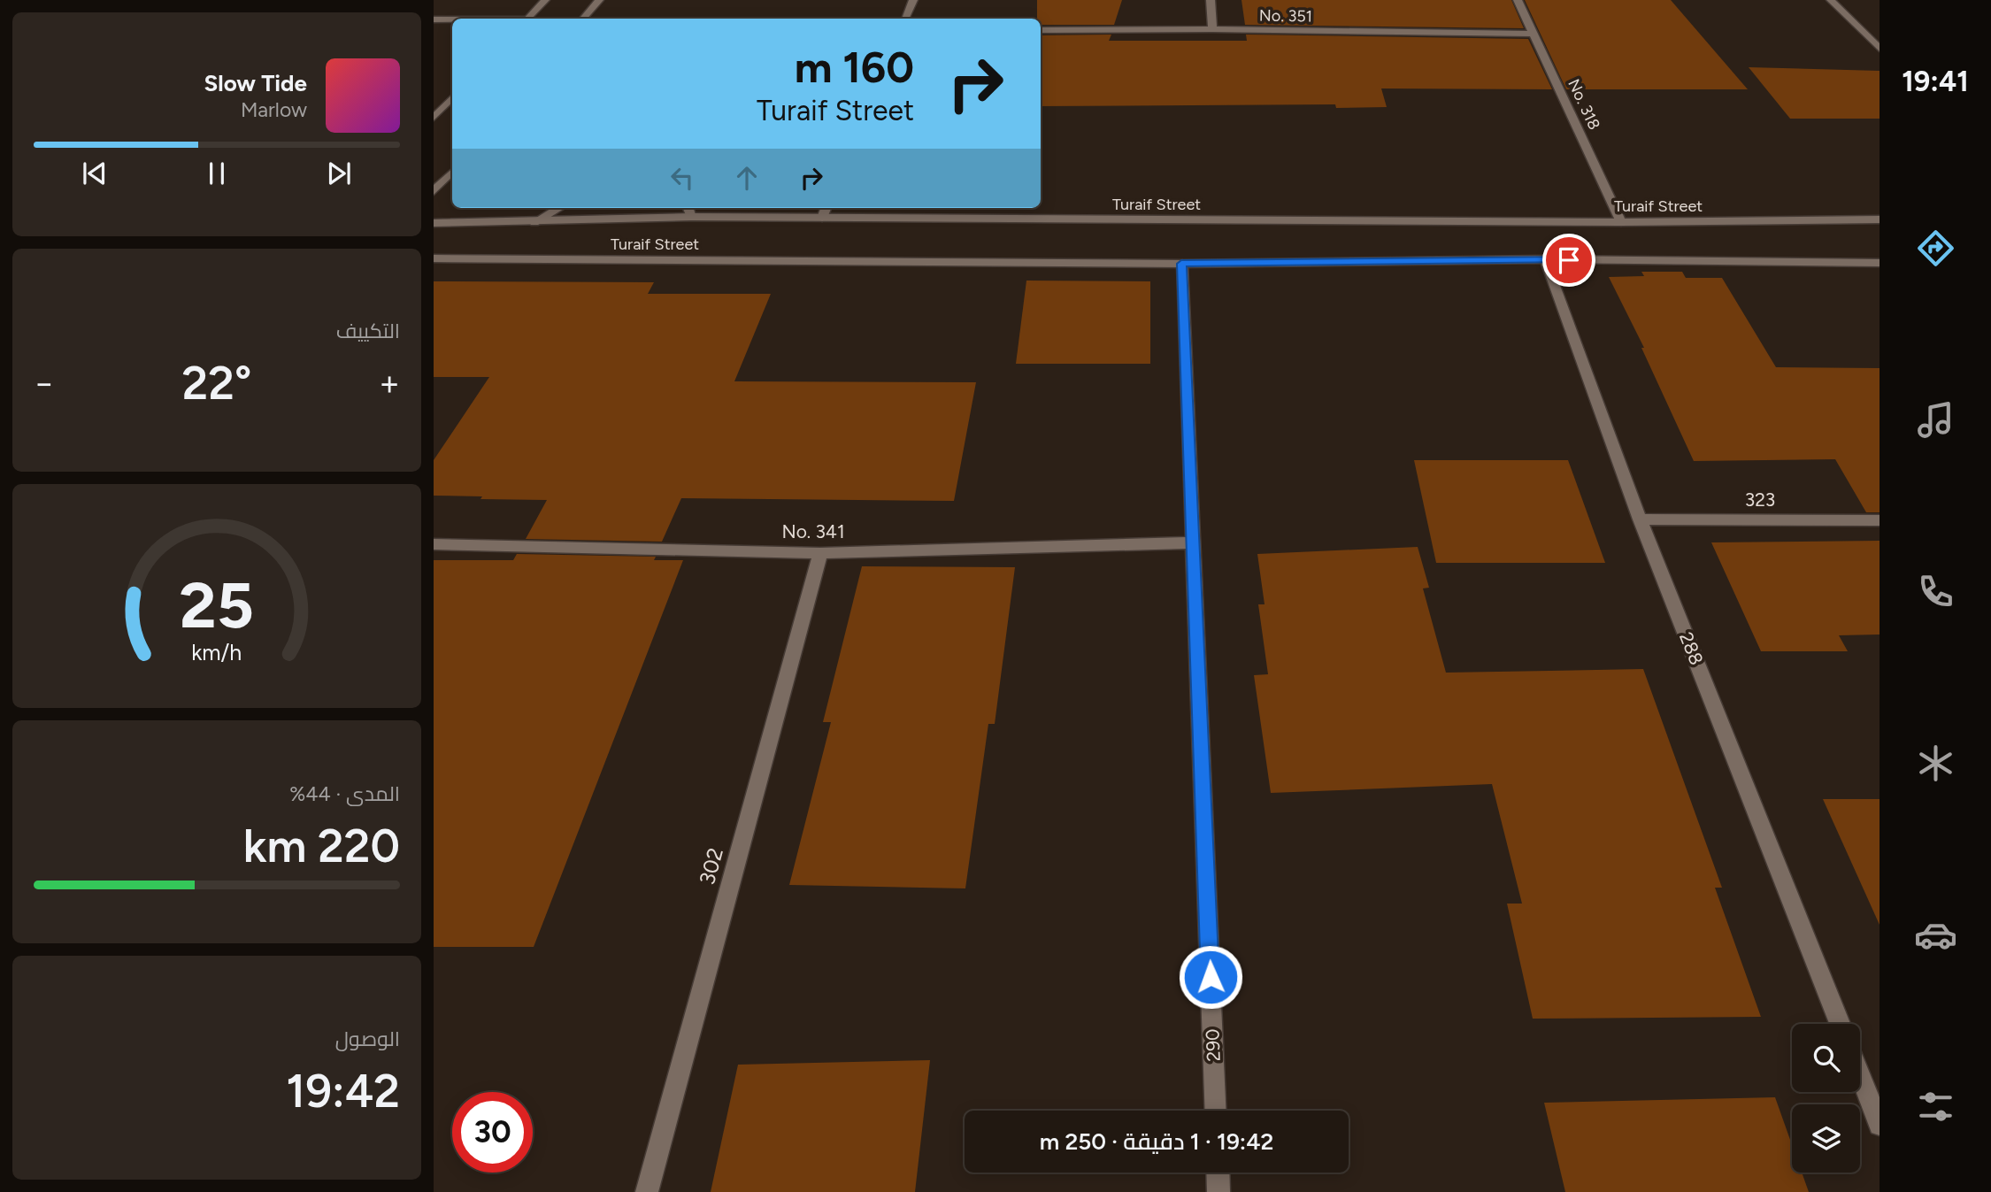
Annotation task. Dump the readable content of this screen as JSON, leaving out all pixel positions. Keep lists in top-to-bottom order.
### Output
{
  "streets": {
    "street": [
      "No. 351",
      "No. 318",
      "Turaif Street",
      "323",
      "No. 341",
      "288",
      "302",
      "290"
    ]
  },
  "crossings": [
    ["No. 351", "No. 318"],
    ["No. 318", "Turaif Street"],
    ["Turaif Street", "288"],
    ["Turaif Street", "290"],
    ["323", "288"],
    ["No. 341", "302"],
    ["No. 341", "290"]
  ],
  "page": {
    "tabs": "19:41",
    "turn": ["160 m", "Turaif Street"],
    "song": ["Slow Tide", "Marlow"],
    "tile": [
      "التكييف",
      ["المدى · 44%", "220 km"],
      ["الوصول", "19:42"]
    ],
    "heat": ["−", "22°", "+"],
    "limit": "30",
    "trip": "19:42 · 1 دقيقة · 250 m",
    "gauge": ["25", "km/h"]
  }
}
